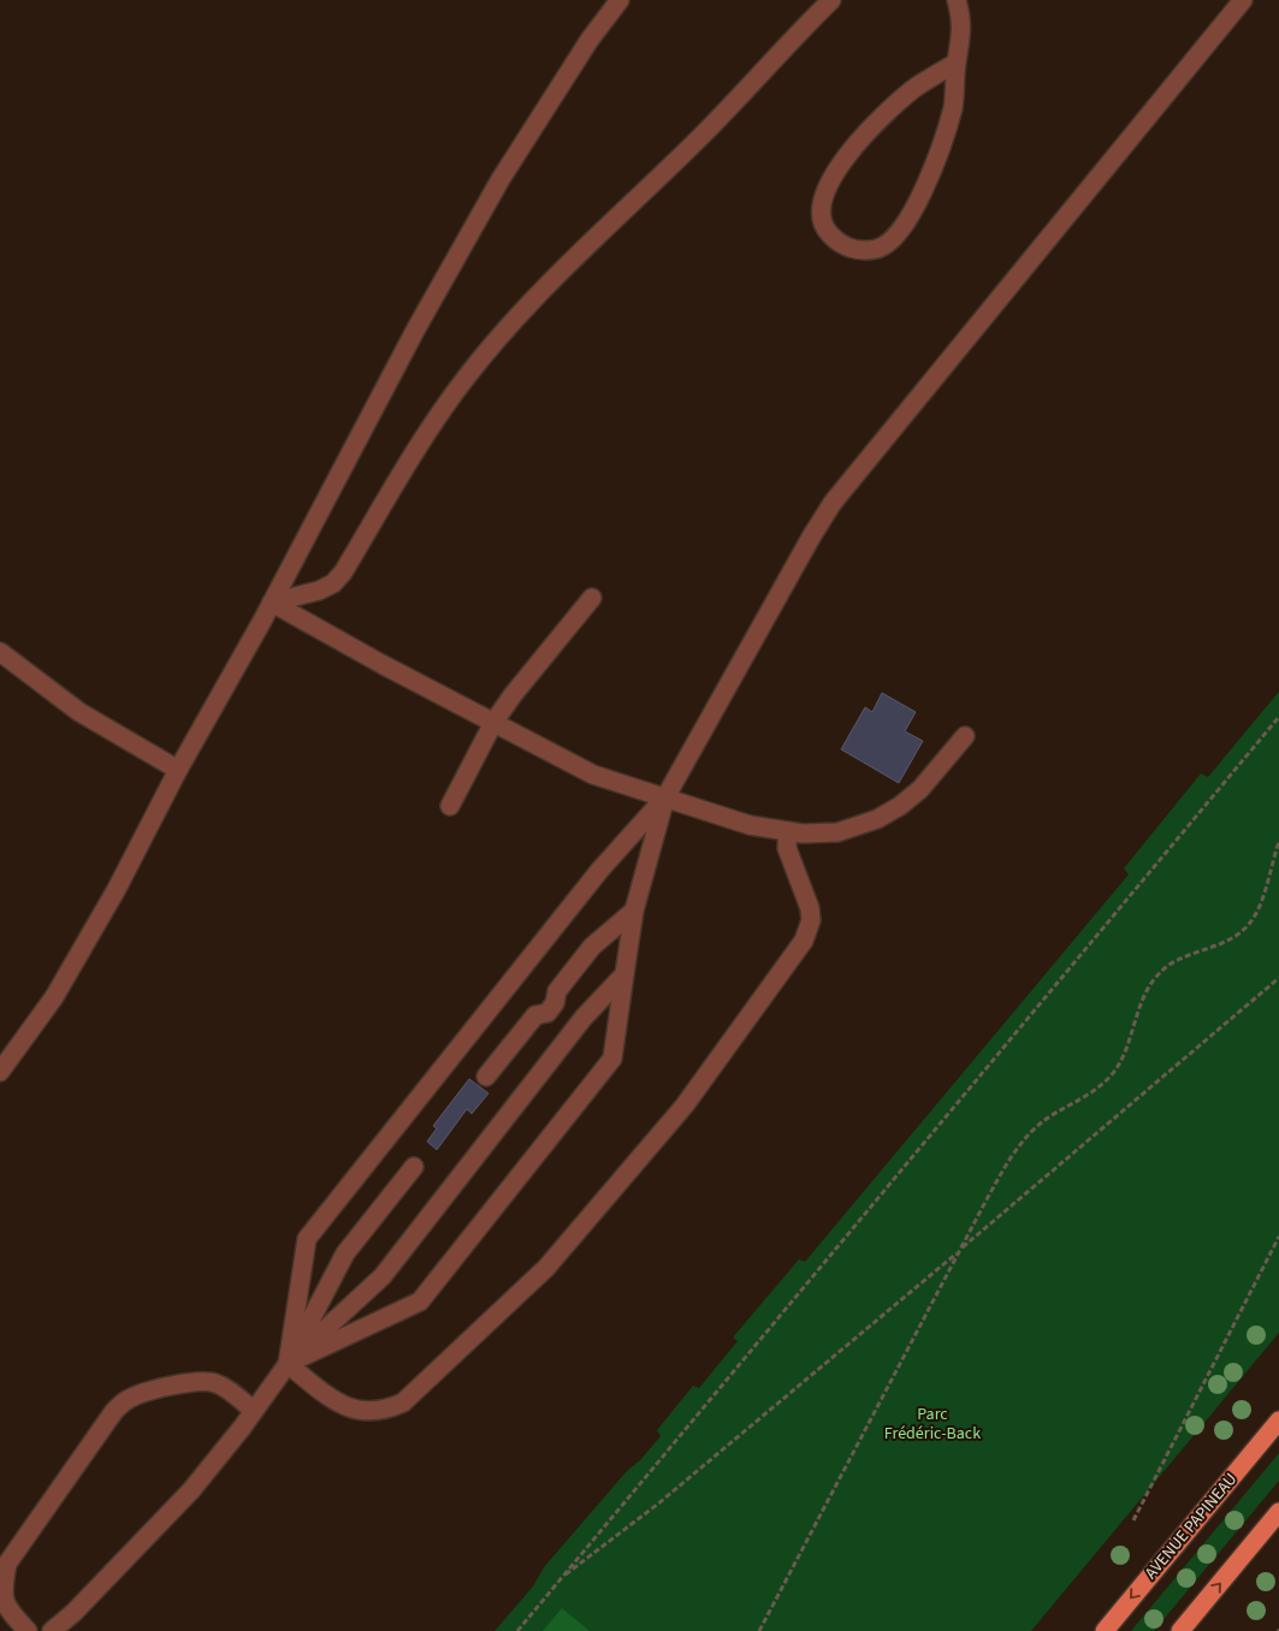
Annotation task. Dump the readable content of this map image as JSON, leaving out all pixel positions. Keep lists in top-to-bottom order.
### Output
{
  "streets": {
    "main road": ["AVENUE PAPINEAU"]
  },
  "parks": ["Parc Frédéric-Back"]
}
